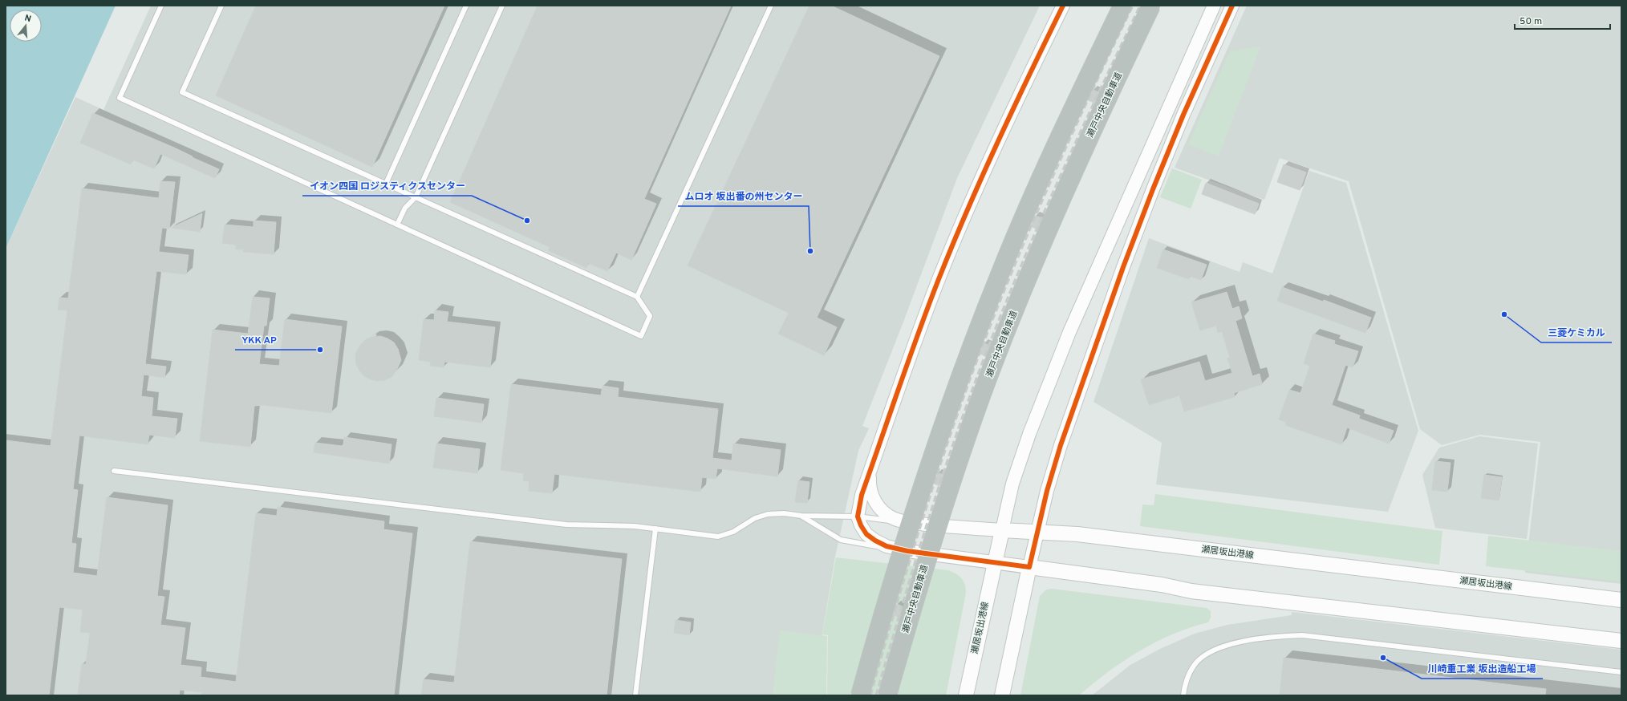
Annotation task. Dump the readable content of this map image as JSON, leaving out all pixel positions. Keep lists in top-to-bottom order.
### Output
{
  "streets": {
    "highway": ["瀬戸中央自動車道"],
    "main road": ["瀬居坂出港線"]
  },
  "places": [
    "イオン四国 ロジスティクスセンター",
    "ムロオ 坂出番の州センター",
    "三菱ケミカル",
    "YKK AP",
    "川崎重工業 坂出造船工場"
  ],
  "scale_bar": "50 m",
  "north": "top"
}
